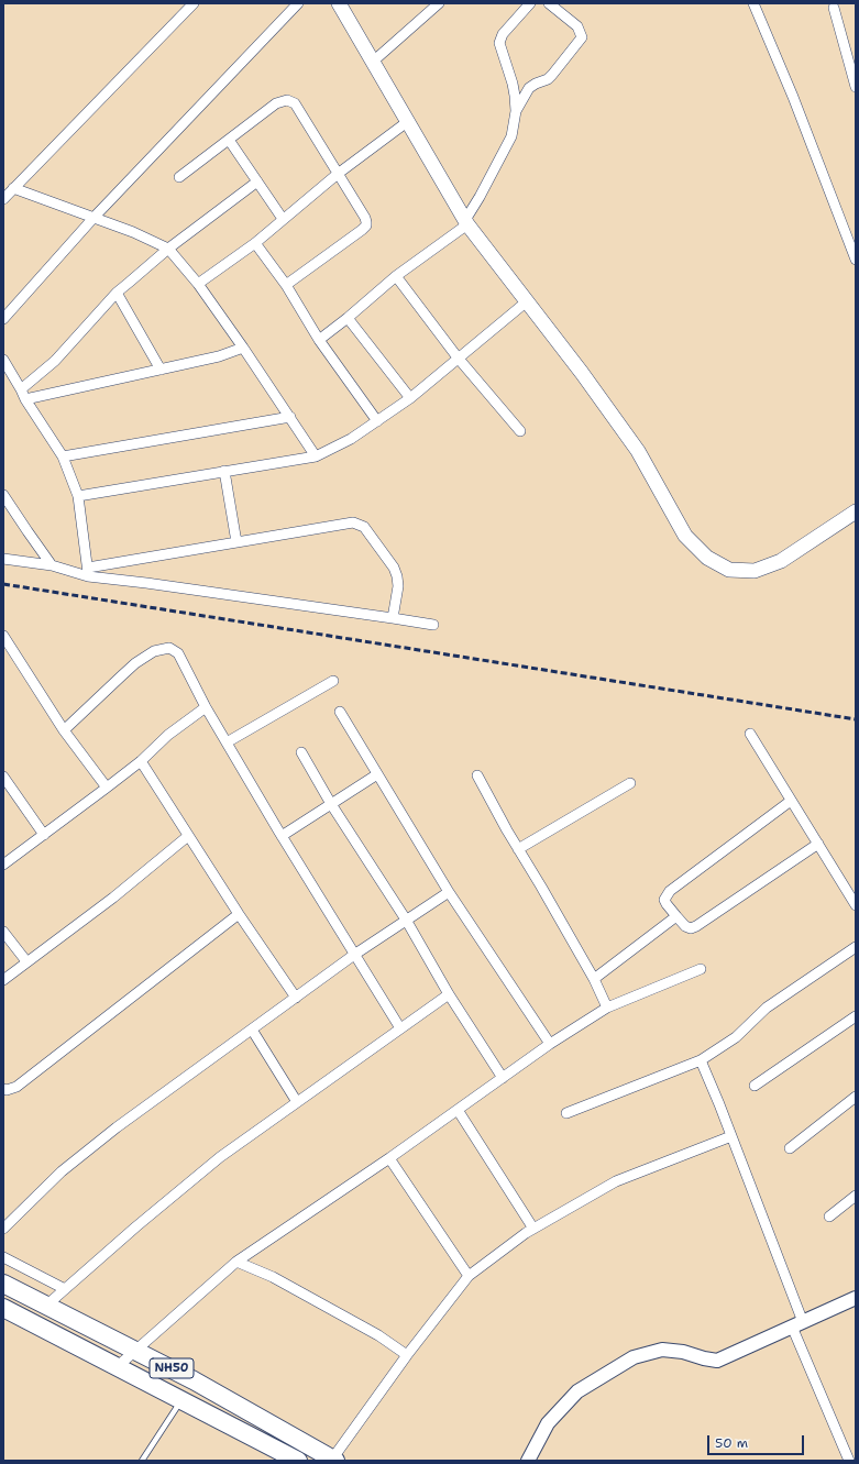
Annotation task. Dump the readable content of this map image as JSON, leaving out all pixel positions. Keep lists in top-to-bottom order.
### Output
{
  "streets": {
    "highway": ["NH50"]
  },
  "scale_bar": "50 m"
}
